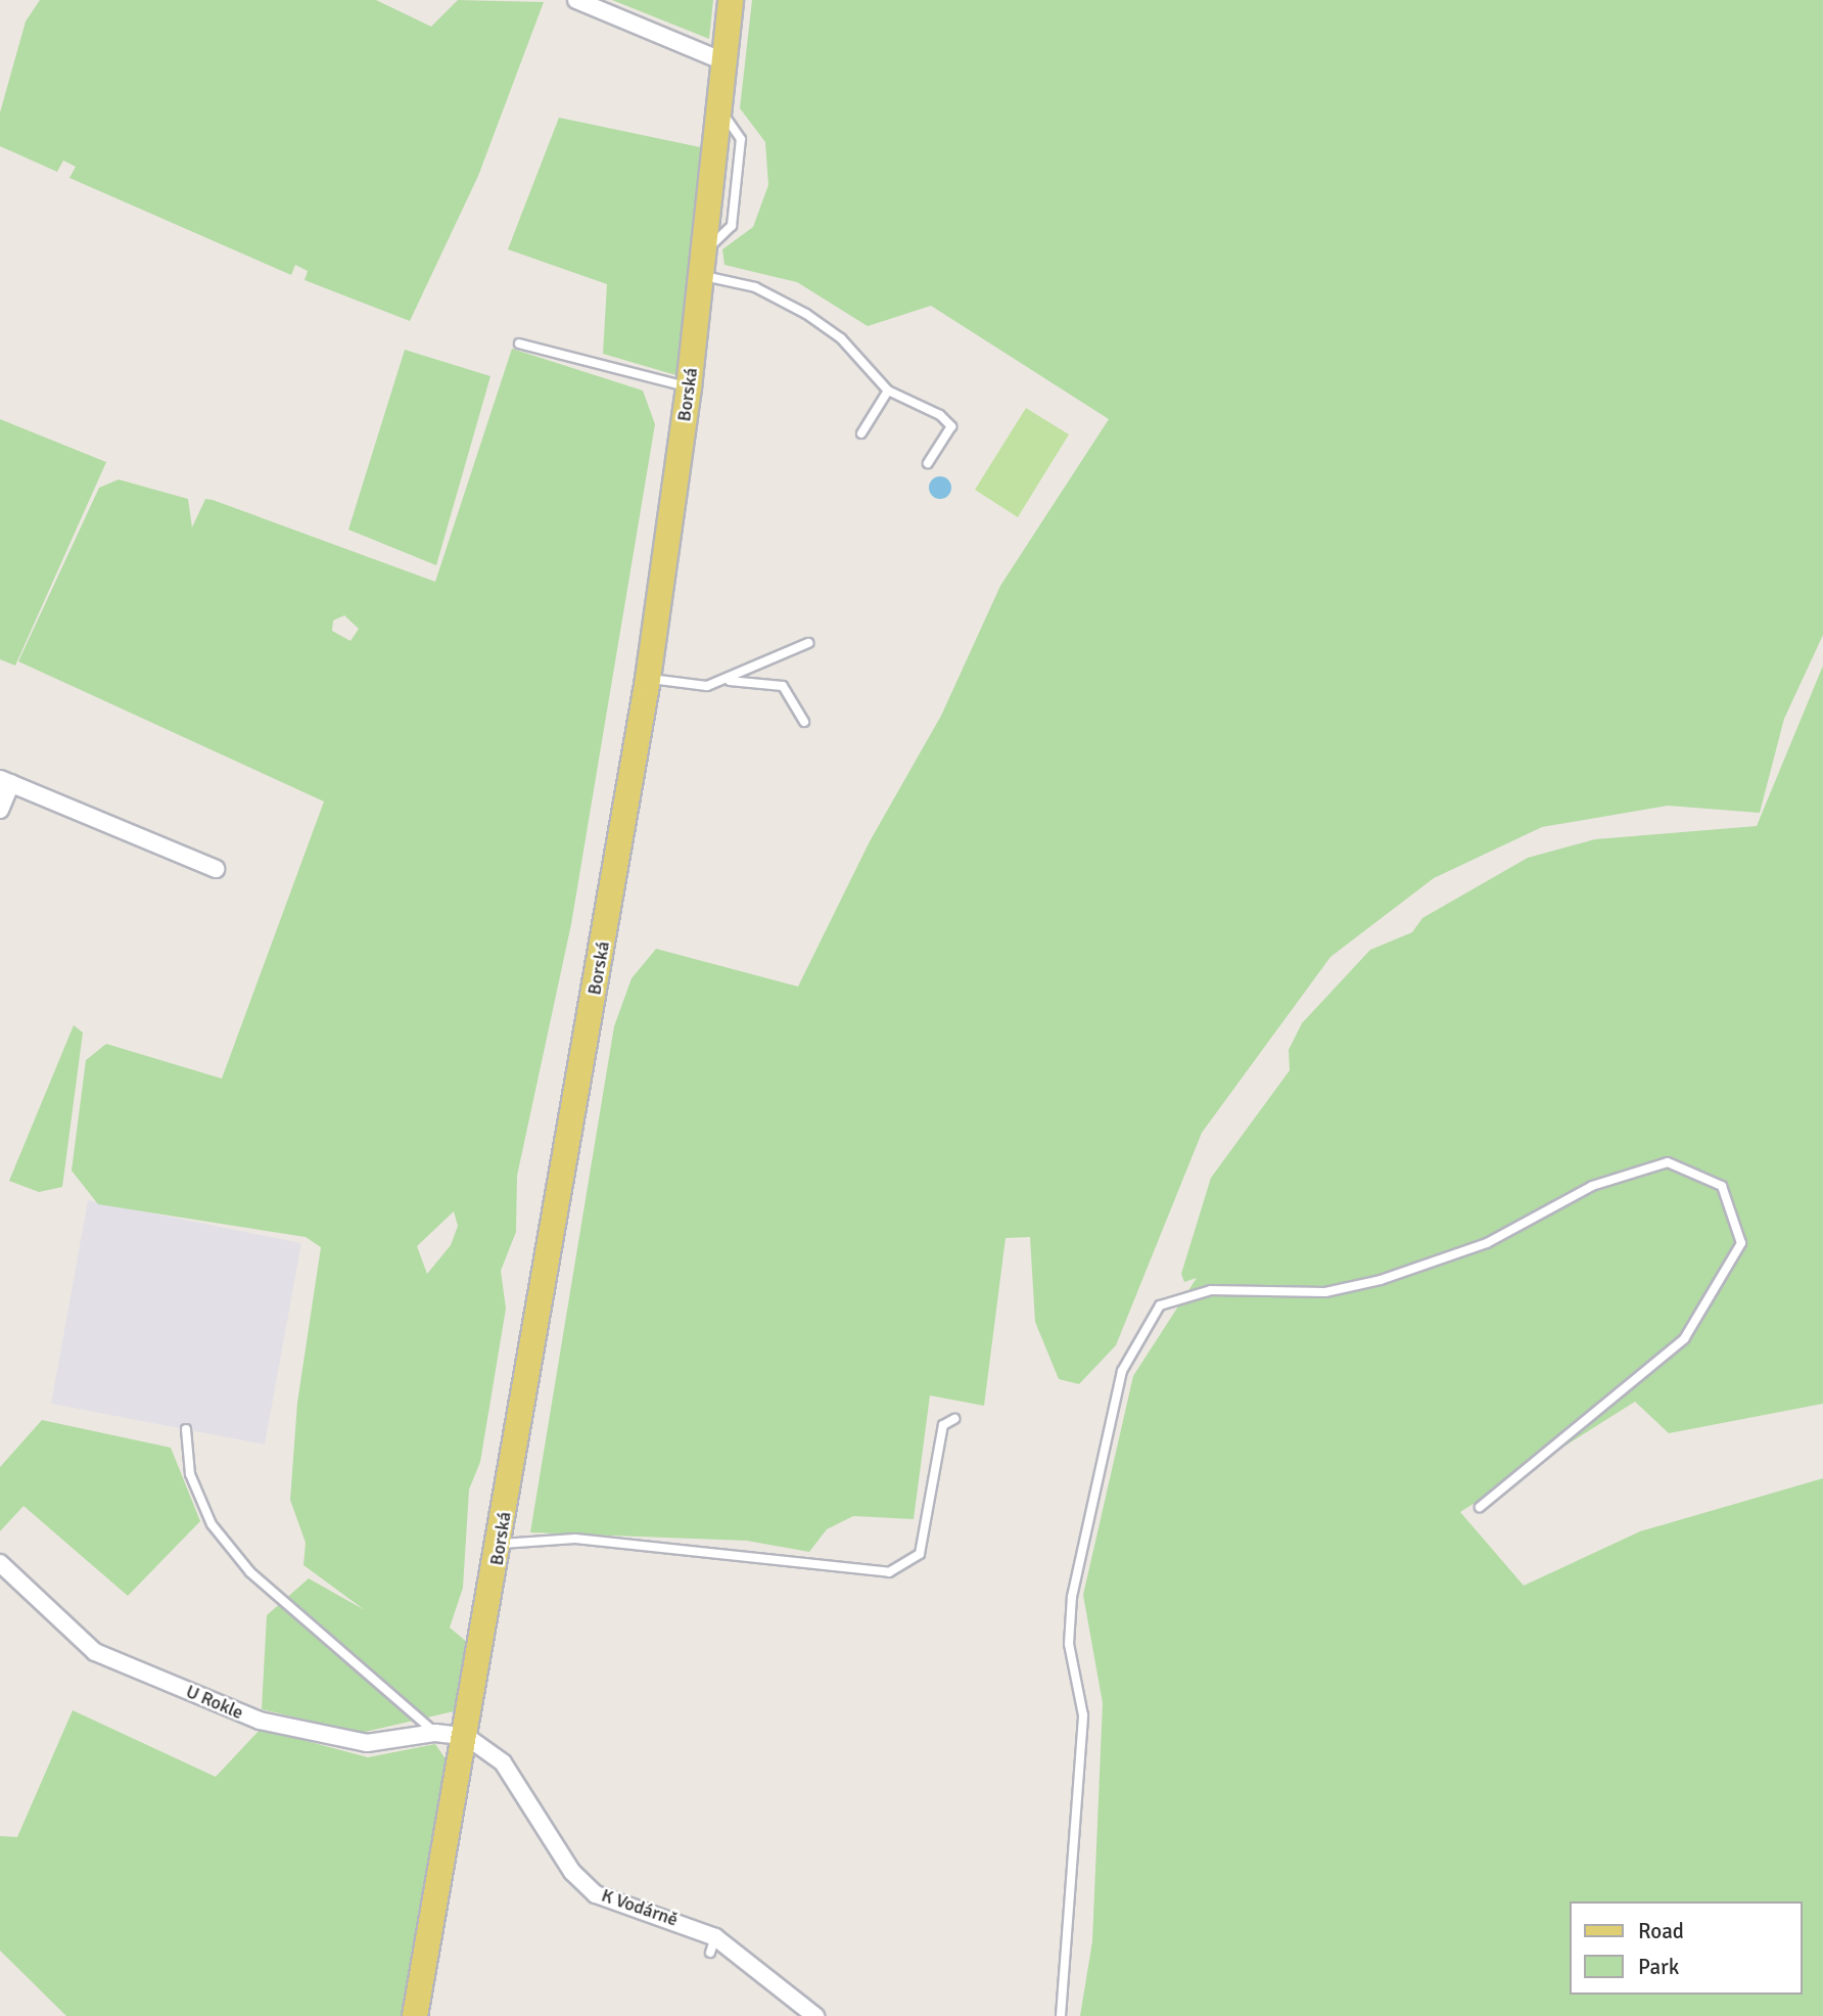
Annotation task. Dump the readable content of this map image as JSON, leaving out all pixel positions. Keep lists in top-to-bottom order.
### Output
{
  "streets": {
    "main road": ["Borská"],
    "street": ["U Rokle", "K Vodárně"]
  },
  "crossings": [
    ["Borská", "U Rokle"],
    ["Borská", "K Vodárně"],
    ["U Rokle", "K Vodárně"]
  ],
  "legend": ["Road", "Park"]
}
